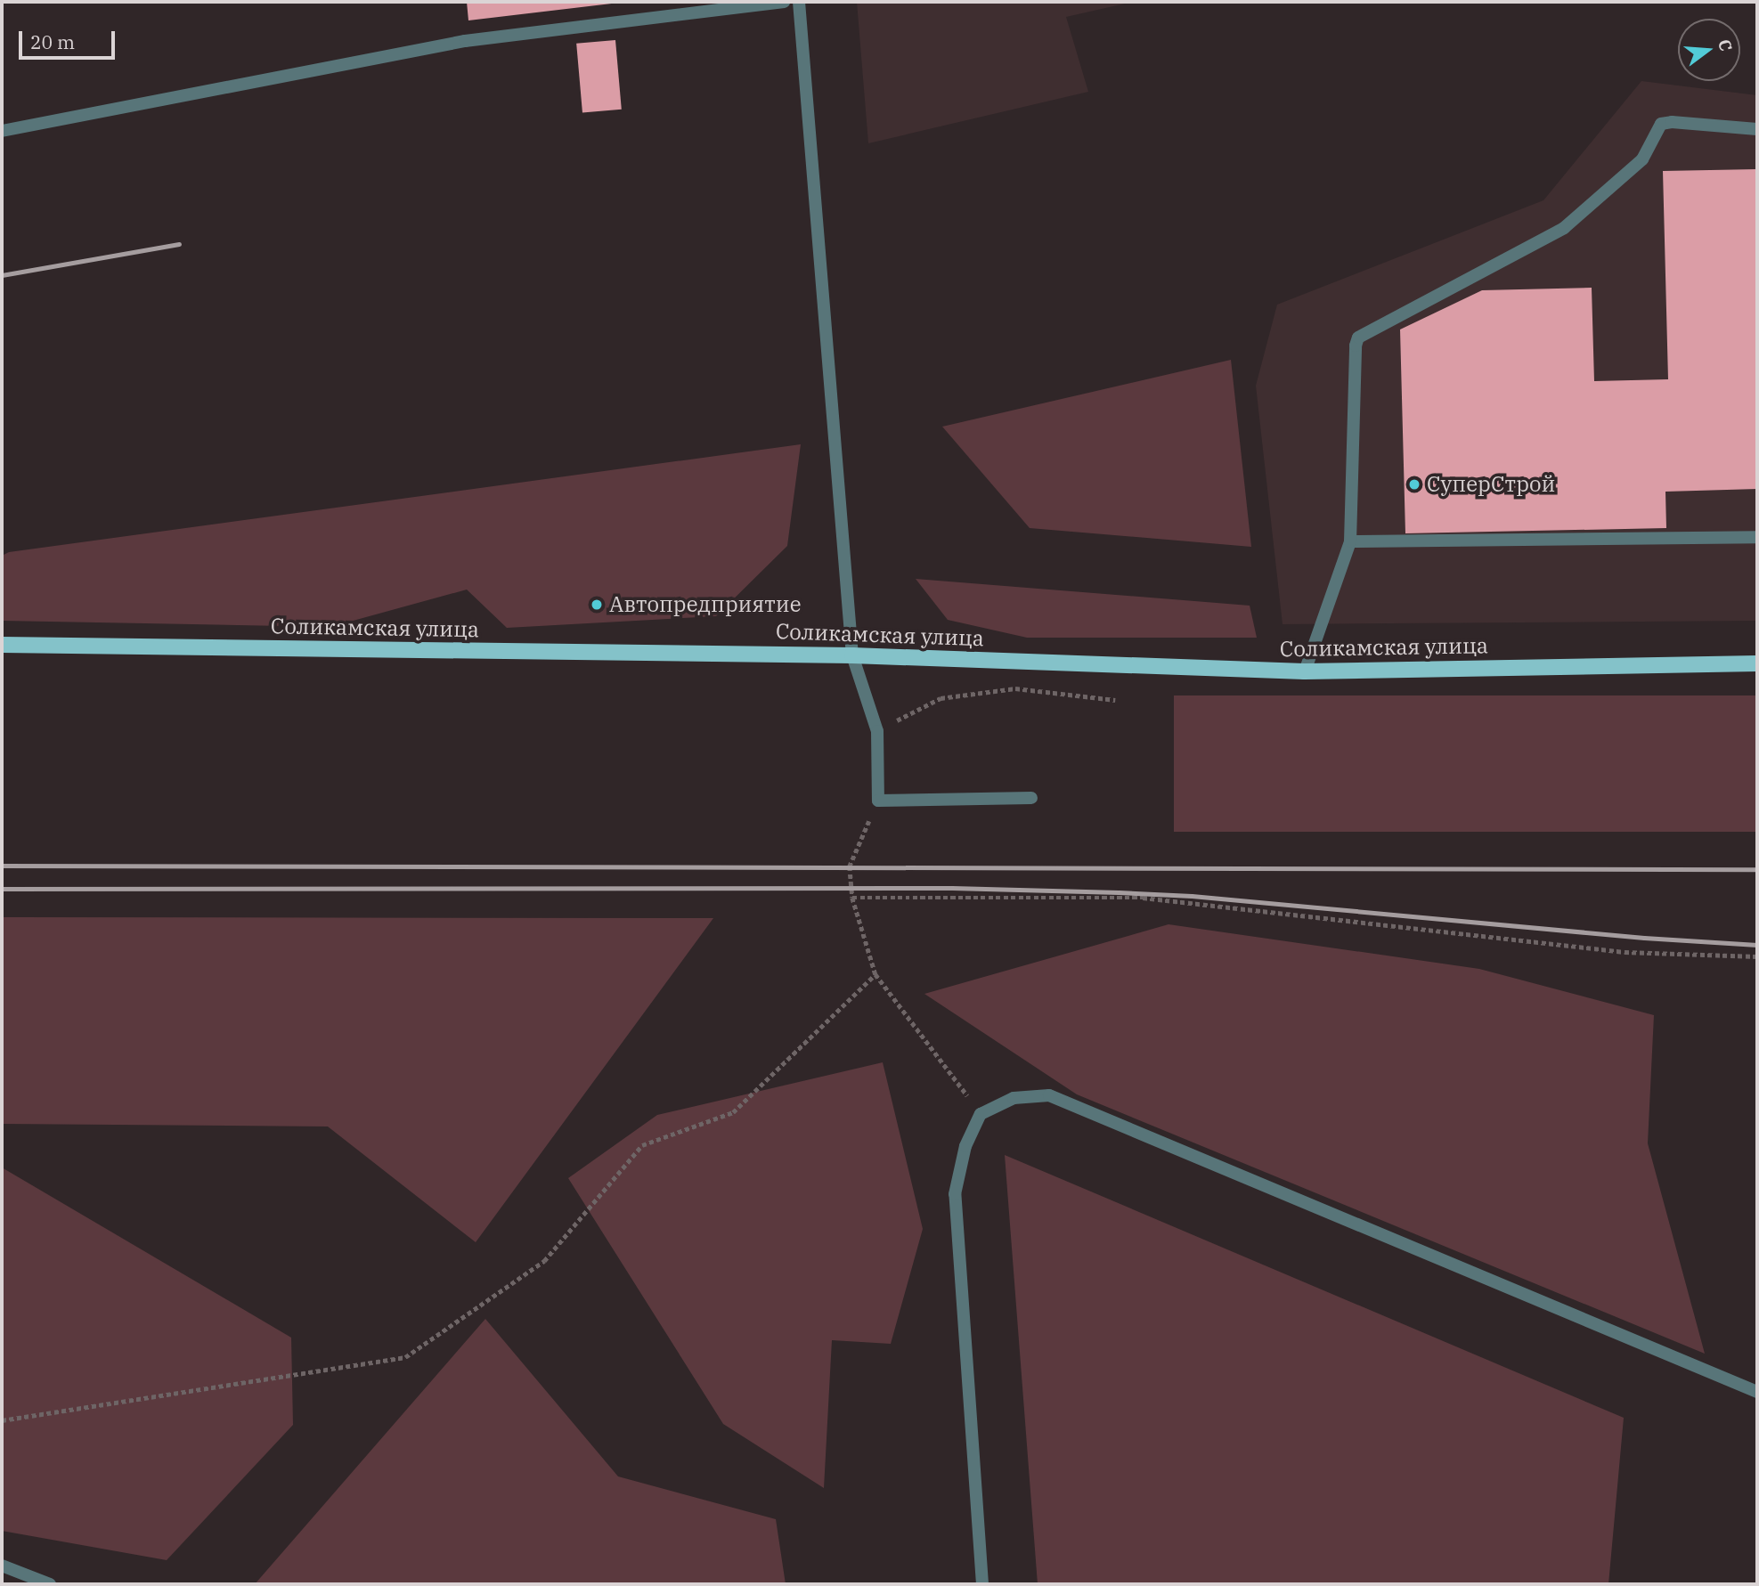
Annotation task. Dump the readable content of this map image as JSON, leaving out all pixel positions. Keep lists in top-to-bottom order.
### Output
{
  "streets": {
    "main road": ["Соликамская улица"]
  },
  "places": ["СуперСтрой", "Автопредприятие"],
  "scale_bar": "20 m",
  "north": "right"
}
